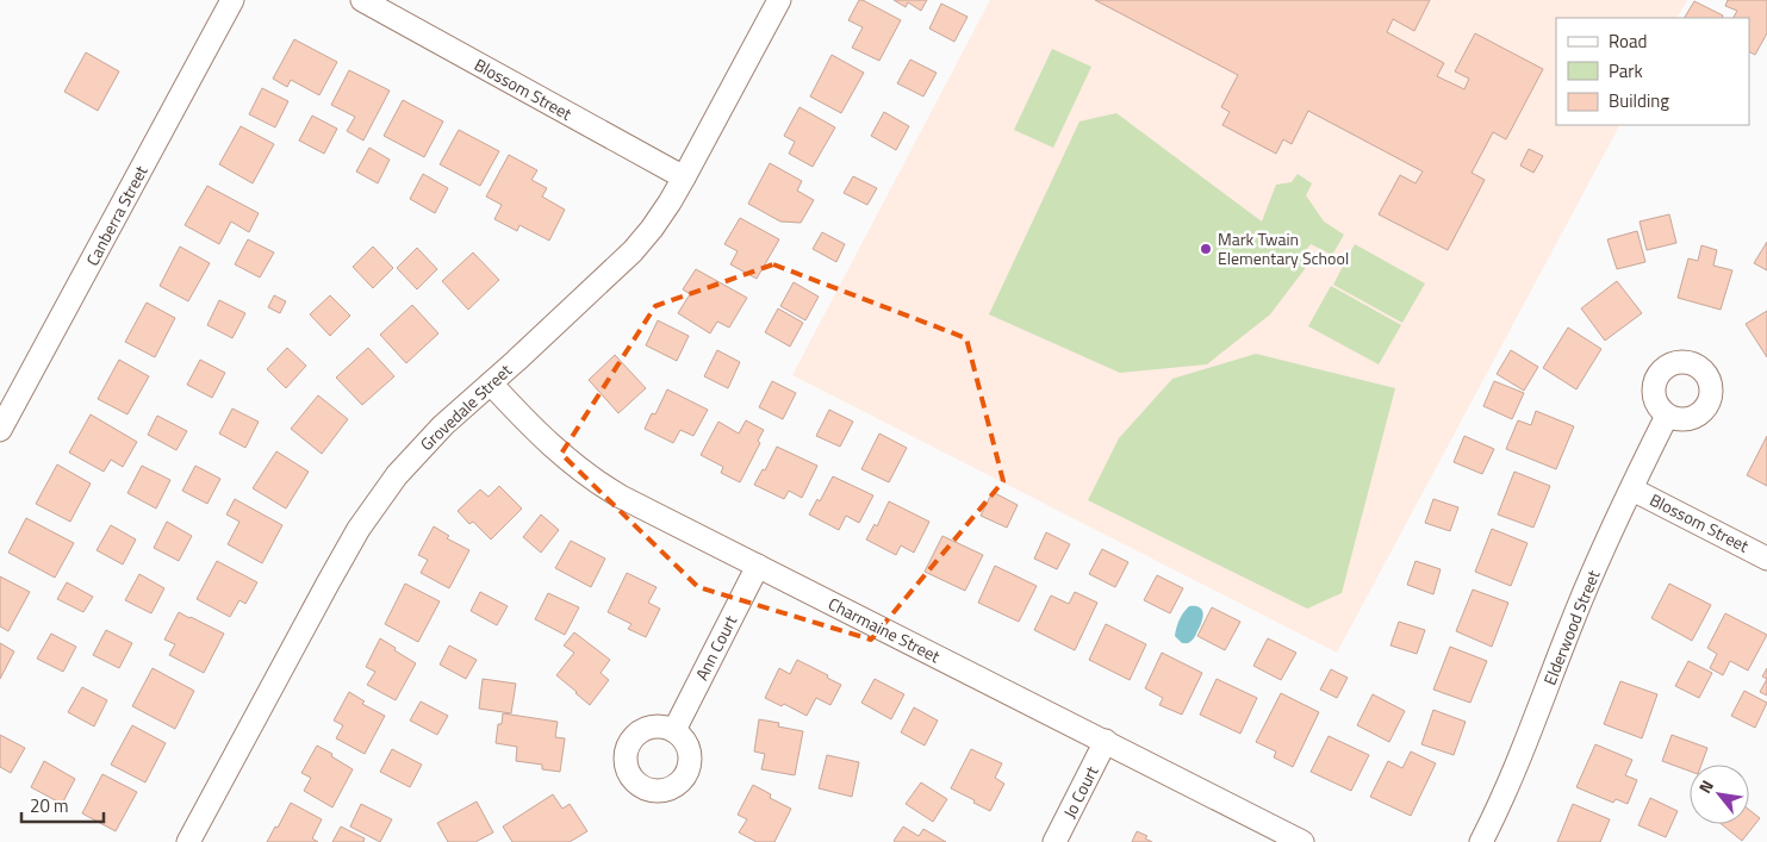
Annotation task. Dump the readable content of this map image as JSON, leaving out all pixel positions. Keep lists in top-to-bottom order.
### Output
{
  "streets": {
    "street": [
      "Blossom Street",
      "Canberra Street",
      "Grovedale Street",
      "Elderwood Street",
      "Charmaine Street",
      "Ann Court",
      "Jo Court"
    ]
  },
  "crossings": [
    ["Blossom Street", "Grovedale Street"],
    ["Blossom Street", "Elderwood Street"],
    ["Grovedale Street", "Charmaine Street"],
    ["Charmaine Street", "Ann Court"],
    ["Charmaine Street", "Jo Court"]
  ],
  "places": ["Mark Twain Elementary School"],
  "legend": ["Road", "Park", "Building"],
  "scale_bar": "20 m",
  "north": "top left"
}
